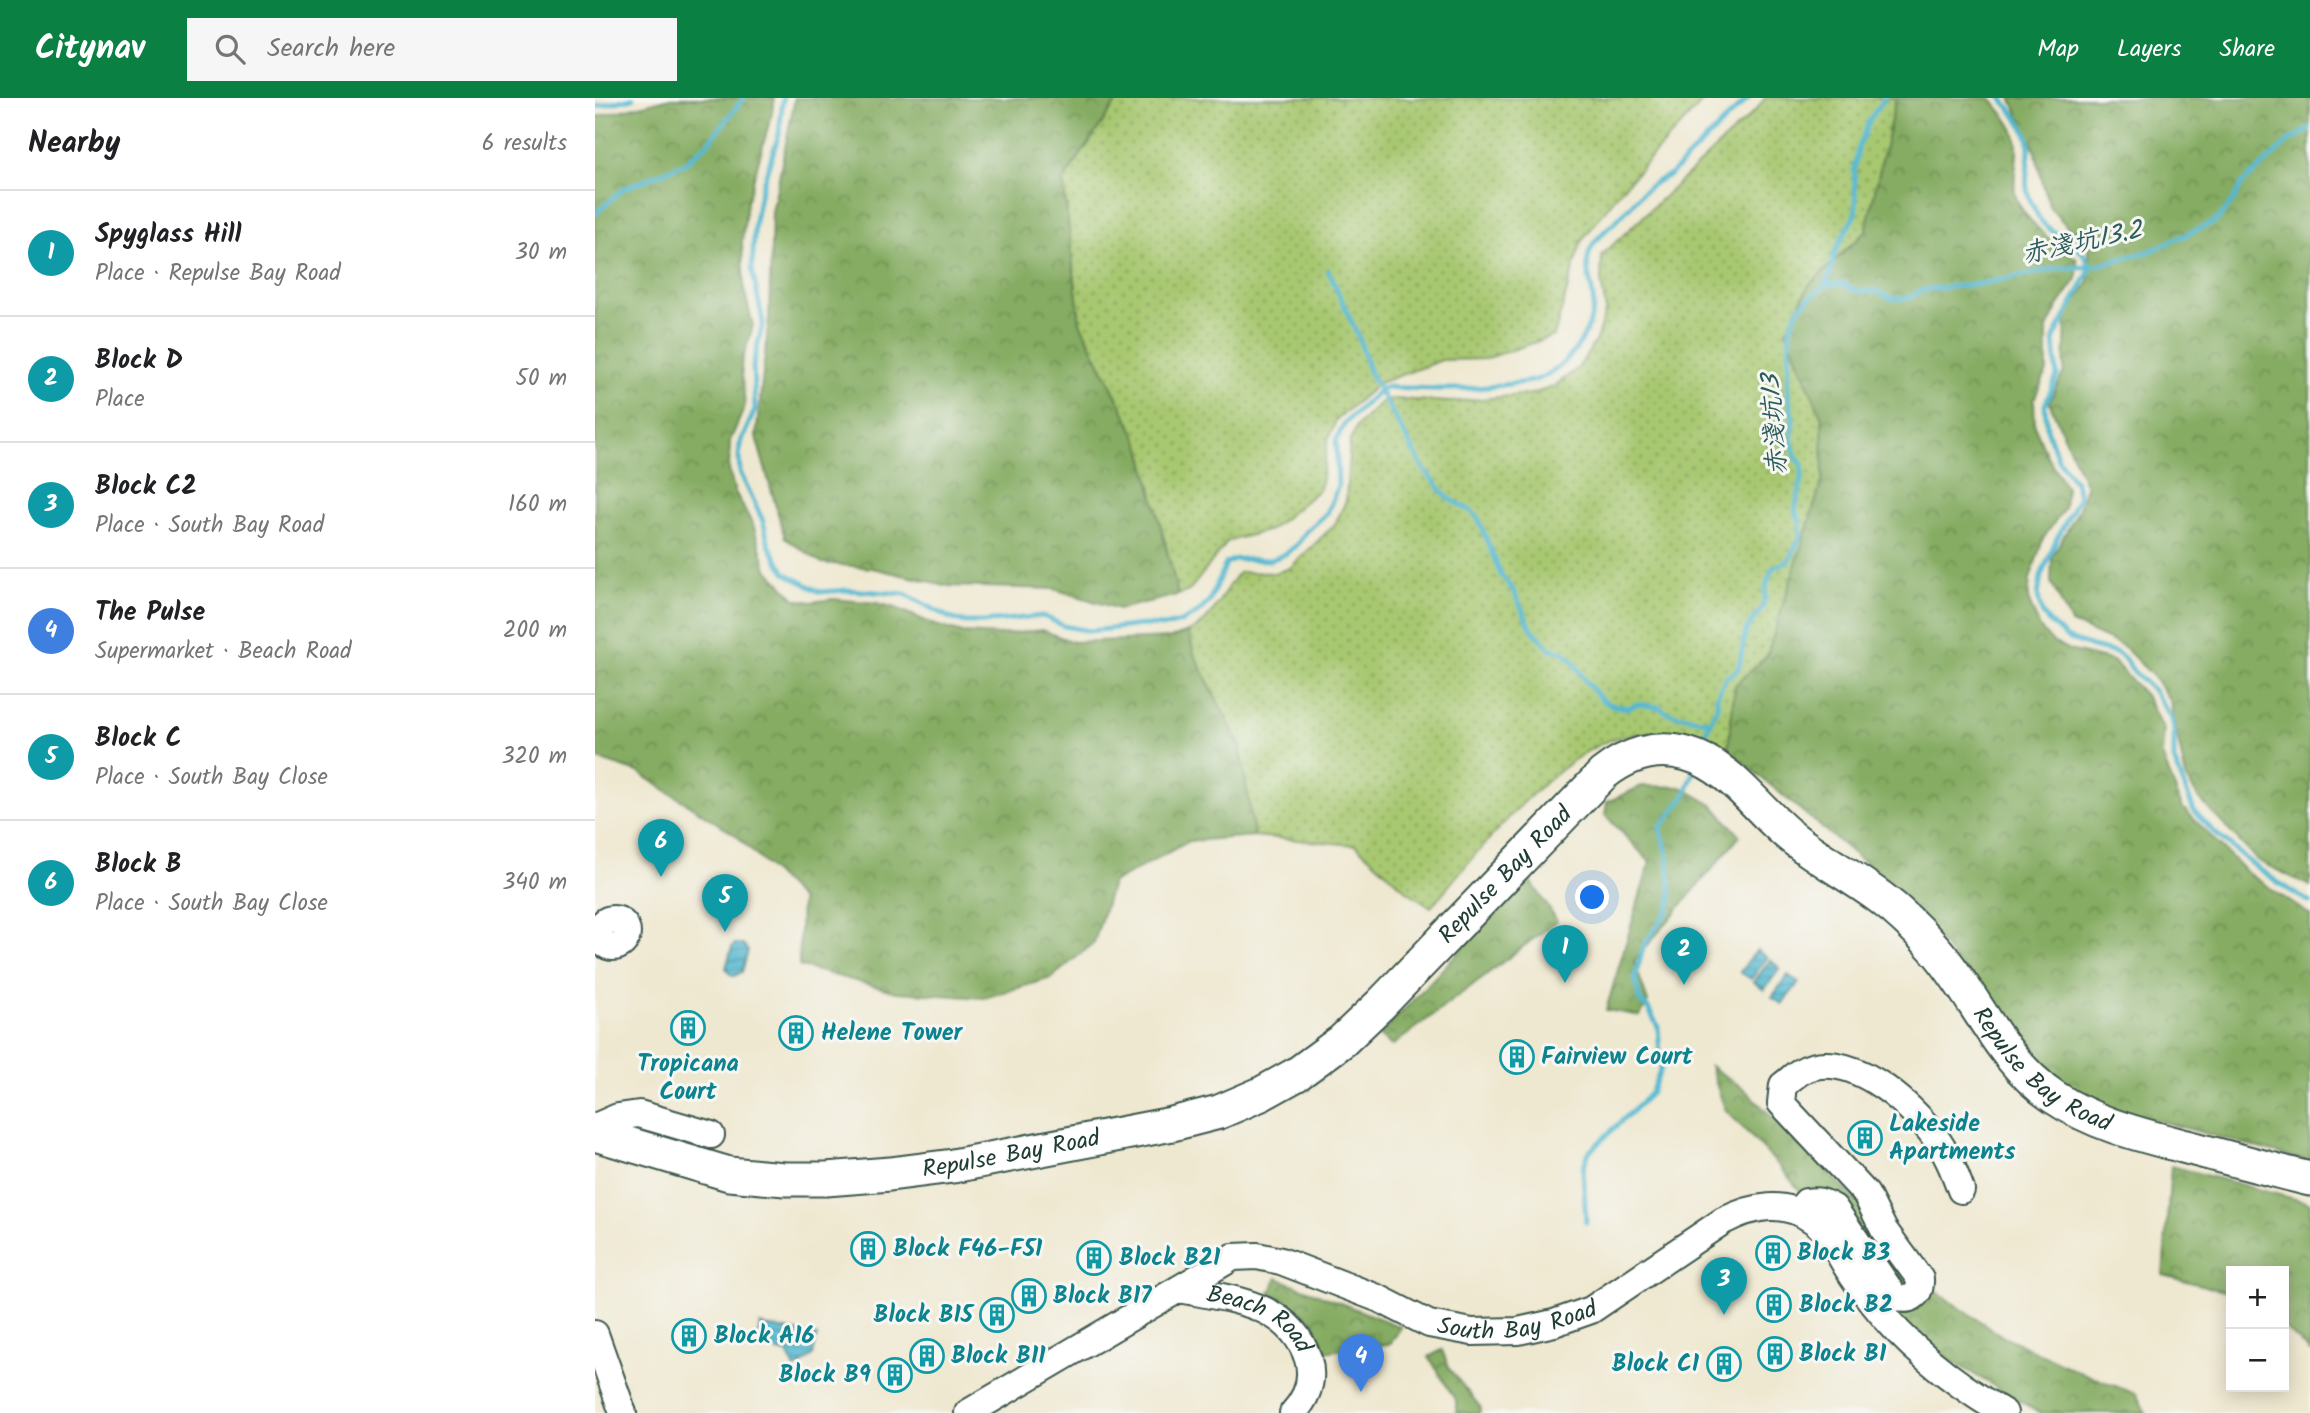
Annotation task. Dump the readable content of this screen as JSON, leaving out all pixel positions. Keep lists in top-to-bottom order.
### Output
{
  "streets": {
    "main road": ["Repulse Bay Road"],
    "street": ["South Bay Road", "Beach Road"]
  },
  "crossings": [
    ["South Bay Road", "Beach Road"]
  ],
  "water": ["赤淺坑13.2", "赤淺坑13"],
  "places": {
    "building": [
      "Tropicana Court",
      "Helene Tower",
      "Fairview Court",
      "Lakeside Apartments",
      "Block F46-F51",
      "Block B3",
      "Block B21",
      "Block B17",
      "Block B2",
      "Block B15",
      "Block A16",
      "Block B1",
      "Block B11",
      "Block C1",
      "Block B9"
    ]
  },
  "page": {
    "header": "Citynav",
    "search": "Search here",
    "nav": ["Map", "Layers", "Share"],
    "heading": ["Nearby", "6 results"],
    "list": [
      {
        "mark": "1",
        "name": "Spyglass Hill",
        "note": "Place · Repulse Bay Road",
        "value": "30 m"
      },
      {
        "mark": "2",
        "name": "Block D",
        "note": "Place",
        "value": "50 m"
      },
      {
        "mark": "3",
        "name": "Block C2",
        "note": "Place · South Bay Road",
        "value": "160 m"
      },
      {
        "mark": "4",
        "name": "The Pulse",
        "note": "Supermarket · Beach Road",
        "value": "200 m"
      },
      {
        "mark": "5",
        "name": "Block C",
        "note": "Place · South Bay Close",
        "value": "320 m"
      },
      {
        "mark": "6",
        "name": "Block B",
        "note": "Place · South Bay Close",
        "value": "340 m"
      }
    ],
    "pins": [
      "6",
      "5",
      "1",
      "2",
      "3",
      "4"
    ],
    "map_buttons": ["+", "−"]
  }
}
